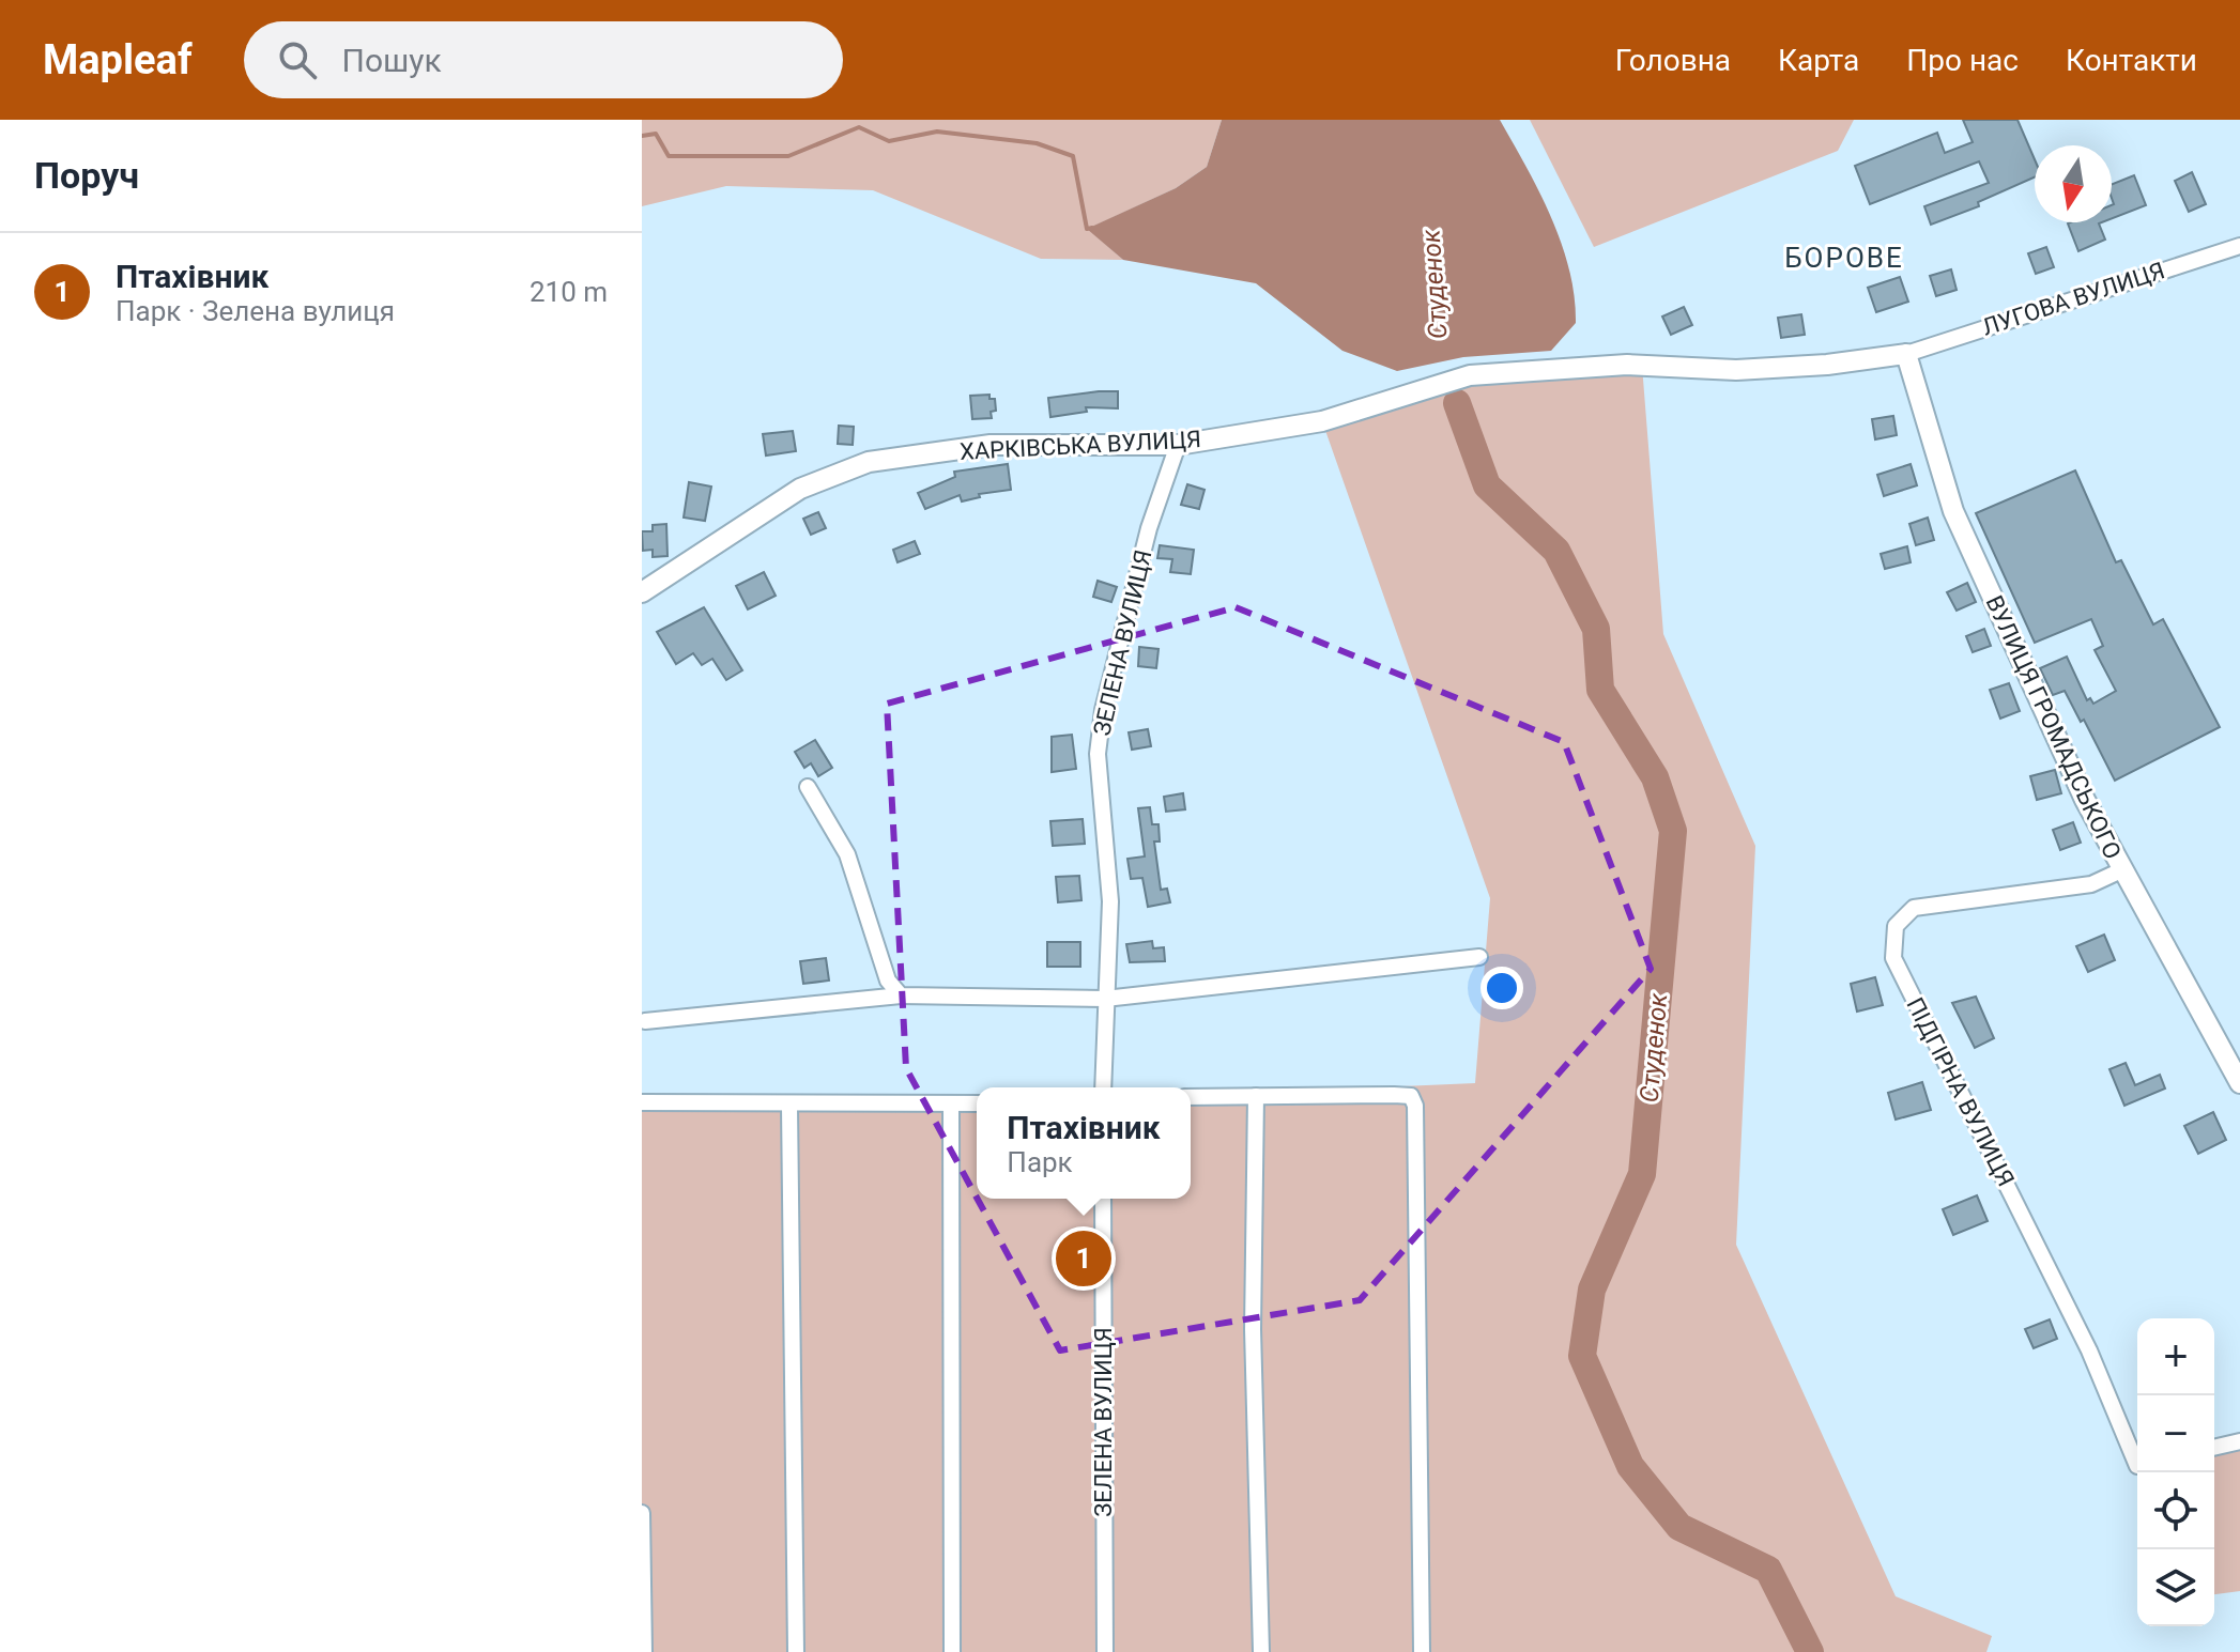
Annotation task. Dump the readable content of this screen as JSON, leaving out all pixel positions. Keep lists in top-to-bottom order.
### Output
{
  "streets": {
    "street": [
      "ЛУГОВА ВУЛИЦЯ",
      "ХАРКІВСЬКА ВУЛИЦЯ",
      "ЗЕЛЕНА ВУЛИЦЯ",
      "ВУЛИЦЯ ГРОМАДСЬКОГО",
      "ПІДГІРНА ВУЛИЦЯ"
    ]
  },
  "crossings": [
    ["ЛУГОВА ВУЛИЦЯ", "ХАРКІВСЬКА ВУЛИЦЯ"],
    ["ЛУГОВА ВУЛИЦЯ", "ВУЛИЦЯ ГРОМАДСЬКОГО"],
    ["ХАРКІВСЬКА ВУЛИЦЯ", "ЗЕЛЕНА ВУЛИЦЯ"],
    ["ХАРКІВСЬКА ВУЛИЦЯ", "ВУЛИЦЯ ГРОМАДСЬКОГО"],
    ["ВУЛИЦЯ ГРОМАДСЬКОГО", "ПІДГІРНА ВУЛИЦЯ"]
  ],
  "districts": ["БОРОВЕ"],
  "water": ["Студенок"],
  "north": "bottom",
  "page": {
    "header": "Mapleaf",
    "search": "Пошук",
    "nav": [
      "Головна",
      "Карта",
      "Про нас",
      "Контакти"
    ],
    "heading": "Поруч",
    "list": [
      {
        "mark": "1",
        "name": "Птахівник",
        "note": "Парк · Зелена вулиця",
        "value": "210 m"
      }
    ],
    "popup": ["Птахівник", "Парк"],
    "pins": "1",
    "map_buttons": ["+", "−"]
  }
}
